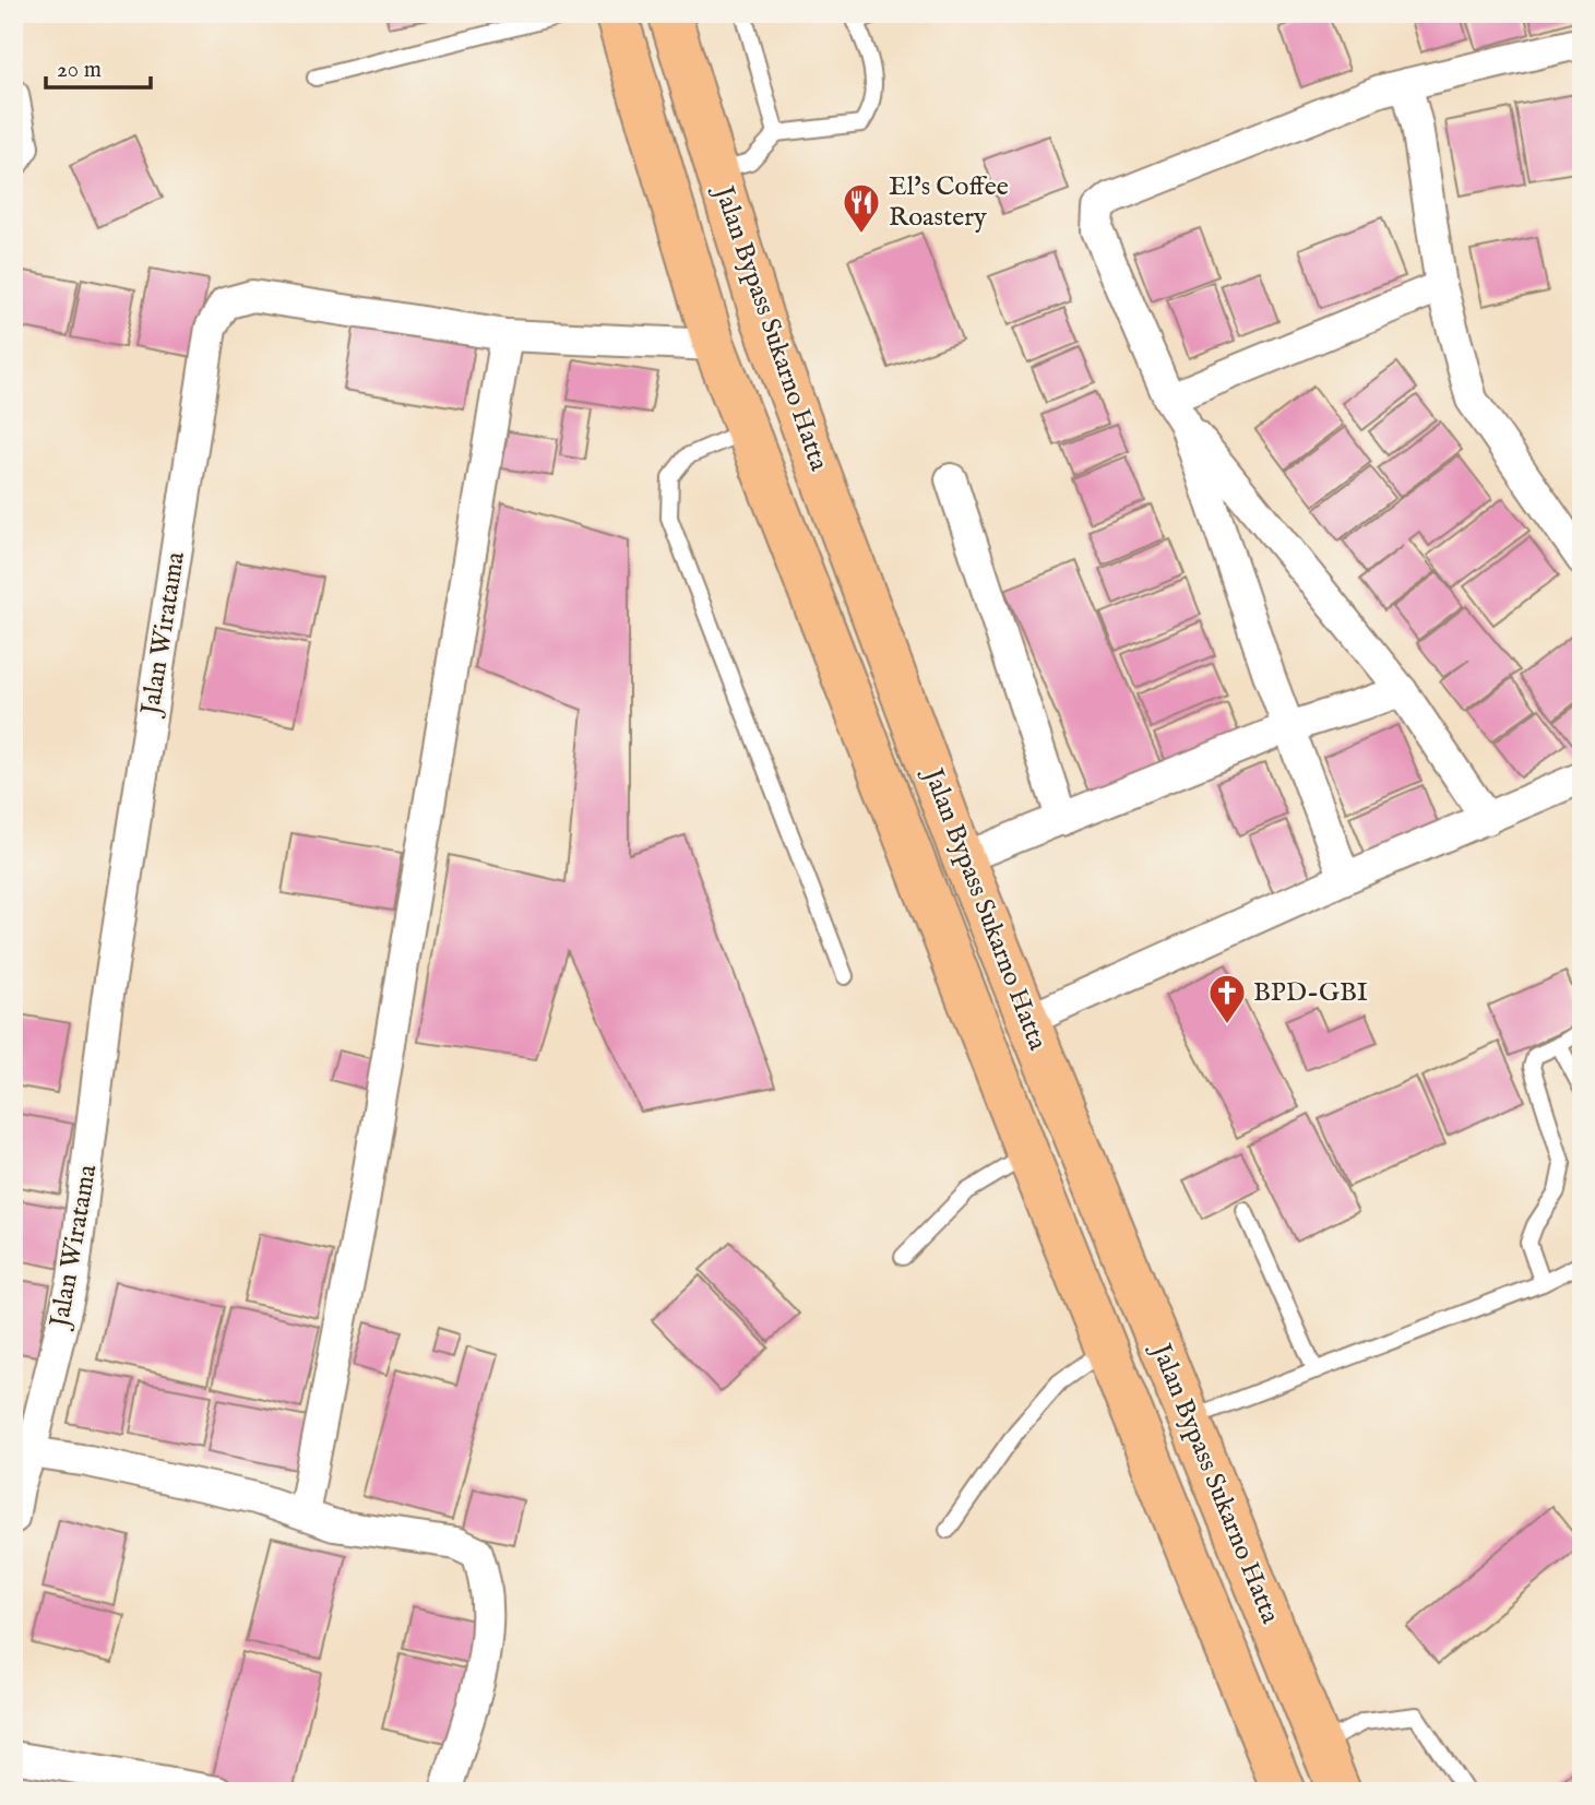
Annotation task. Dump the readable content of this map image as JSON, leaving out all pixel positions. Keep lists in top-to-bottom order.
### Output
{
  "streets": {
    "highway": ["Jalan Bypass Sukarno Hatta"],
    "street": ["Jalan Wiratama"]
  },
  "crossings": [
    ["Jalan Bypass Sukarno Hatta", "Jalan Wiratama"]
  ],
  "places": {
    "restaurant": ["El's Coffee Roastery"],
    "church": ["BPD-GBI"]
  },
  "scale_bar": "20 m"
}
